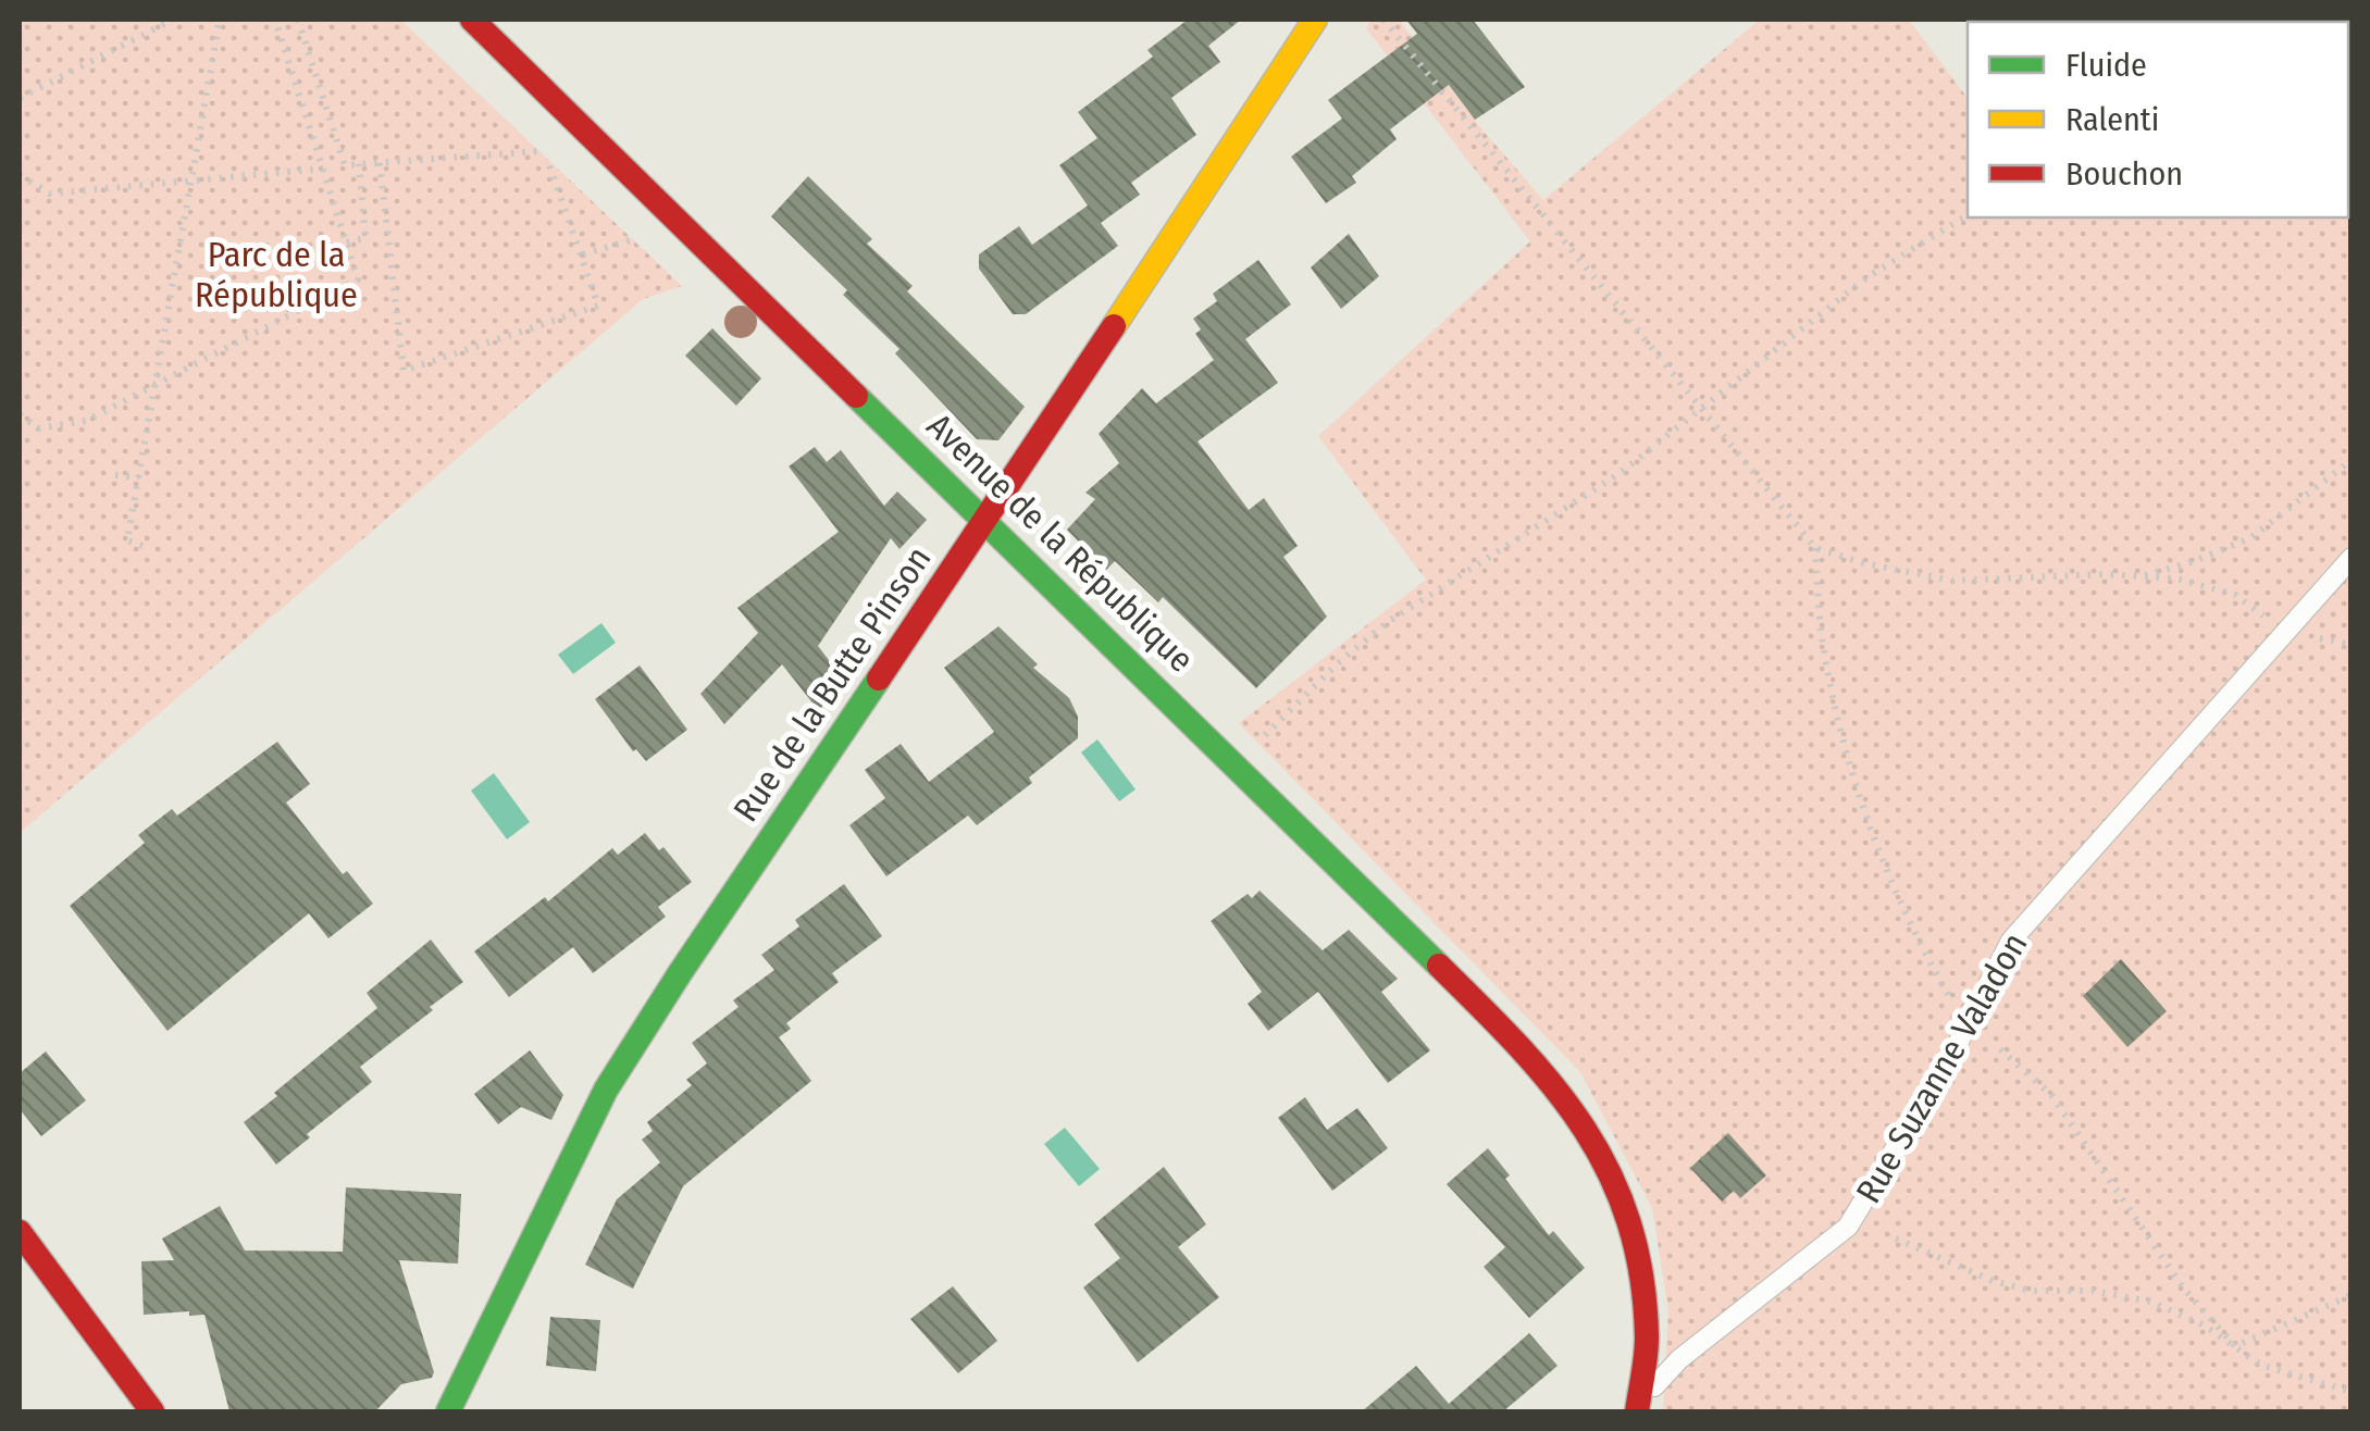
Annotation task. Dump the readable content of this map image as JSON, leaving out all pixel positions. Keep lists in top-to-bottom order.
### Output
{
  "streets": {
    "street": ["Avenue de la République", "Rue de la Butte Pinson"],
    "lane": ["Rue Suzanne Valadon"]
  },
  "crossings": [
    ["Avenue de la République", "Rue de la Butte Pinson"],
    ["Avenue de la République", "Rue Suzanne Valadon"]
  ],
  "parks": ["Parc de la République"],
  "legend": ["Fluide", "Ralenti", "Bouchon"]
}
